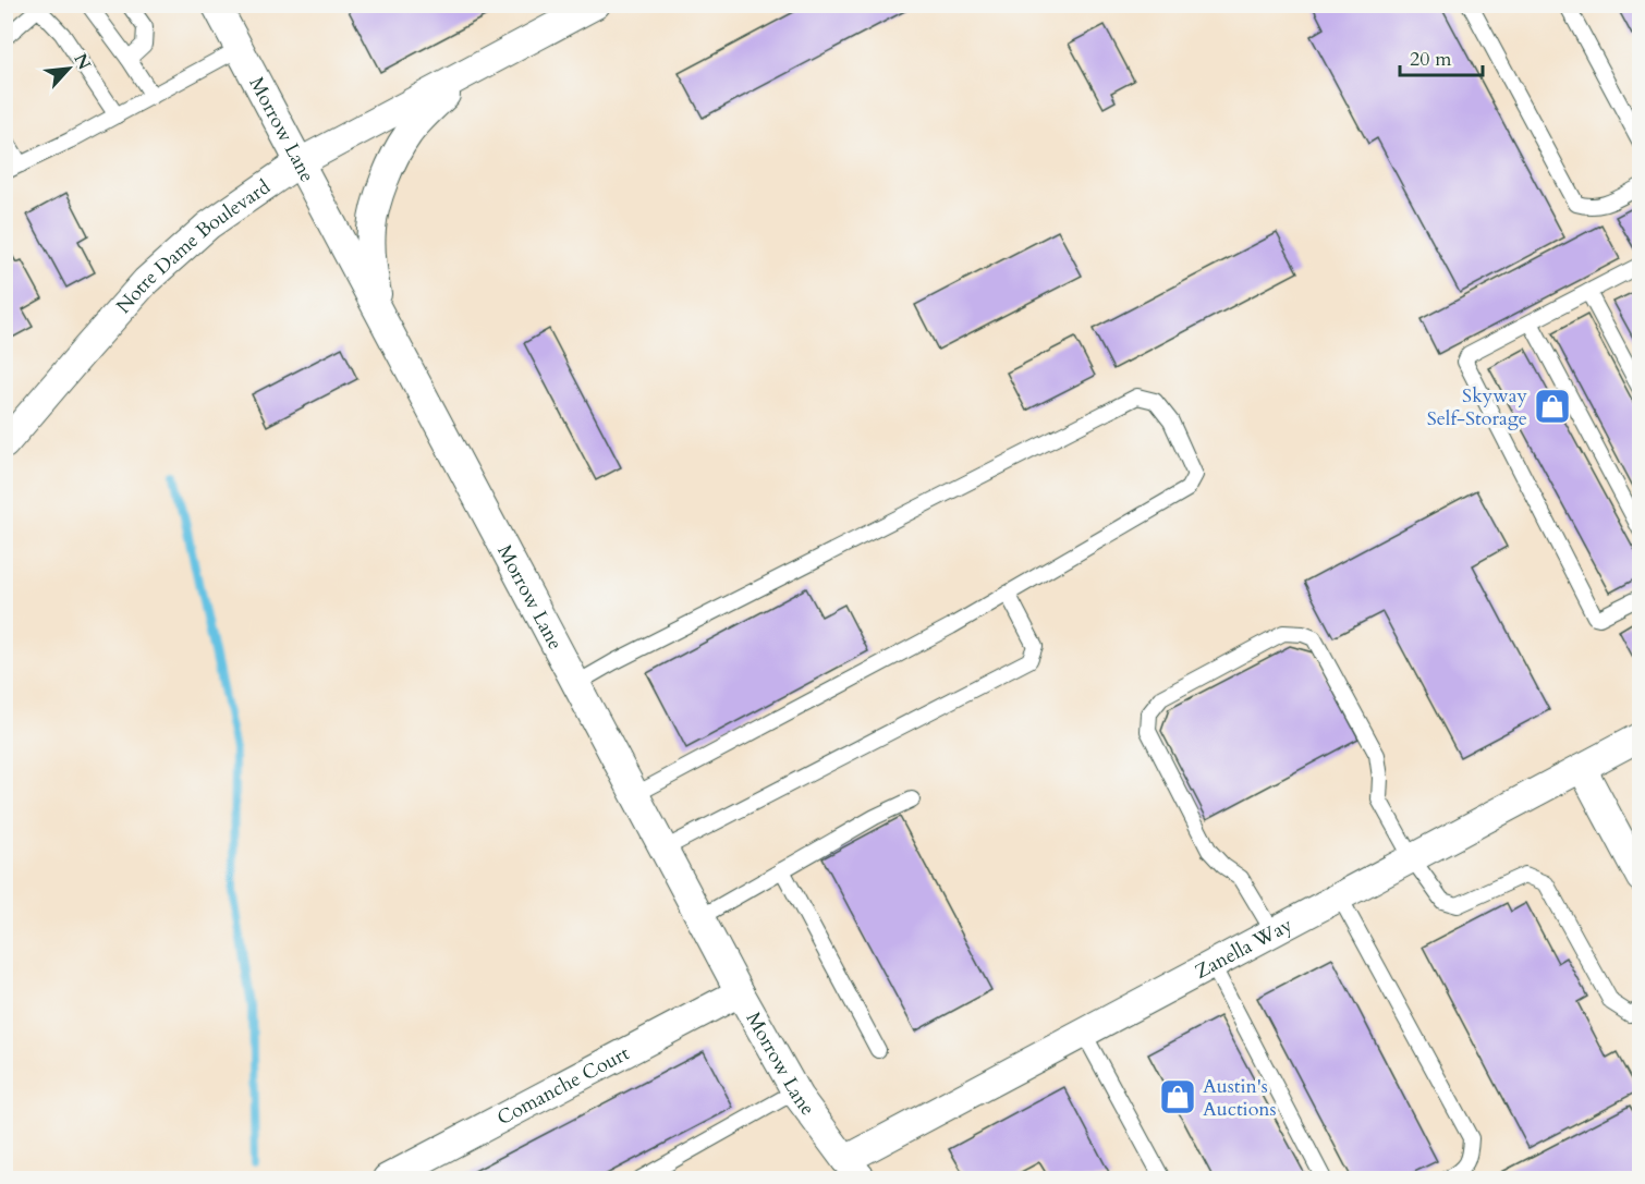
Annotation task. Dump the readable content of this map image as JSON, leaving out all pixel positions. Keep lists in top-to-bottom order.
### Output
{
  "streets": {
    "street": [
      "Morrow Lane",
      "Notre Dame Boulevard",
      "Zanella Way",
      "Comanche Court"
    ]
  },
  "crossings": [
    ["Morrow Lane", "Notre Dame Boulevard"],
    ["Morrow Lane", "Zanella Way"],
    ["Morrow Lane", "Comanche Court"]
  ],
  "places": {
    "shop": ["Skyway Self-Storage", "Austin's Auctions"]
  },
  "scale_bar": "20 m",
  "north": "top right"
}
